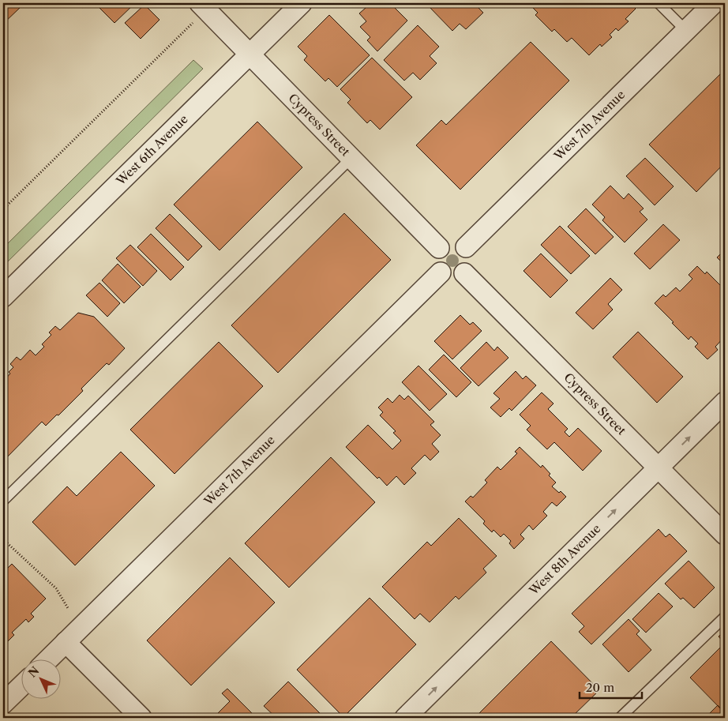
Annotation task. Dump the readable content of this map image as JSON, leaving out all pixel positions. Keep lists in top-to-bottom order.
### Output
{
  "streets": {
    "street": [
      "Cypress Street",
      "West 7th Avenue",
      "West 6th Avenue",
      "West 8th Avenue"
    ]
  },
  "crossings": [
    ["Cypress Street", "West 7th Avenue"],
    ["Cypress Street", "West 6th Avenue"],
    ["Cypress Street", "West 8th Avenue"]
  ],
  "one_way": ["West 8th Avenue"],
  "scale_bar": "20 m",
  "north": "top left"
}
